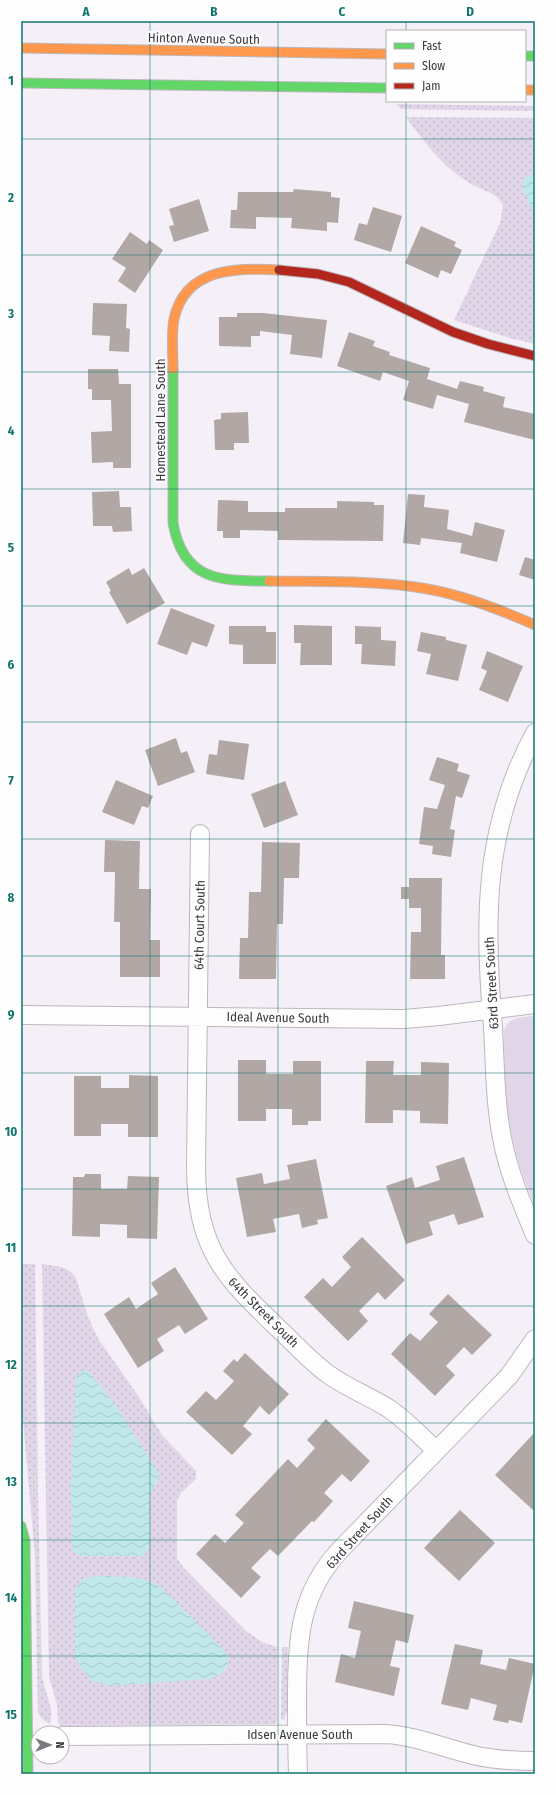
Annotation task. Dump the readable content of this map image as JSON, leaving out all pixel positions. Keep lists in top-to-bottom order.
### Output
{
  "streets": {
    "street": [
      "Hinton Avenue South",
      "Homestead Lane South",
      "64th Court South",
      "63rd Street South",
      "Ideal Avenue South",
      "64th Street South",
      "Idsen Avenue South"
    ]
  },
  "crossings": [
    ["64th Court South", "Ideal Avenue South"],
    ["64th Court South", "64th Street South"],
    ["63rd Street South", "Ideal Avenue South"],
    ["63rd Street South", "64th Street South"],
    ["63rd Street South", "Idsen Avenue South"],
    ["Ideal Avenue South", "64th Street South"]
  ],
  "legend": ["Fast", "Slow", "Jam"],
  "north": "right",
  "grid": {
    "columns": [
      "A",
      "B",
      "C",
      "D"
    ],
    "rows": [
      "1",
      "2",
      "3",
      "4",
      "5",
      "6",
      "7",
      "8",
      "9",
      "10",
      "11",
      "12",
      "13",
      "14",
      "15"
    ]
  }
}
